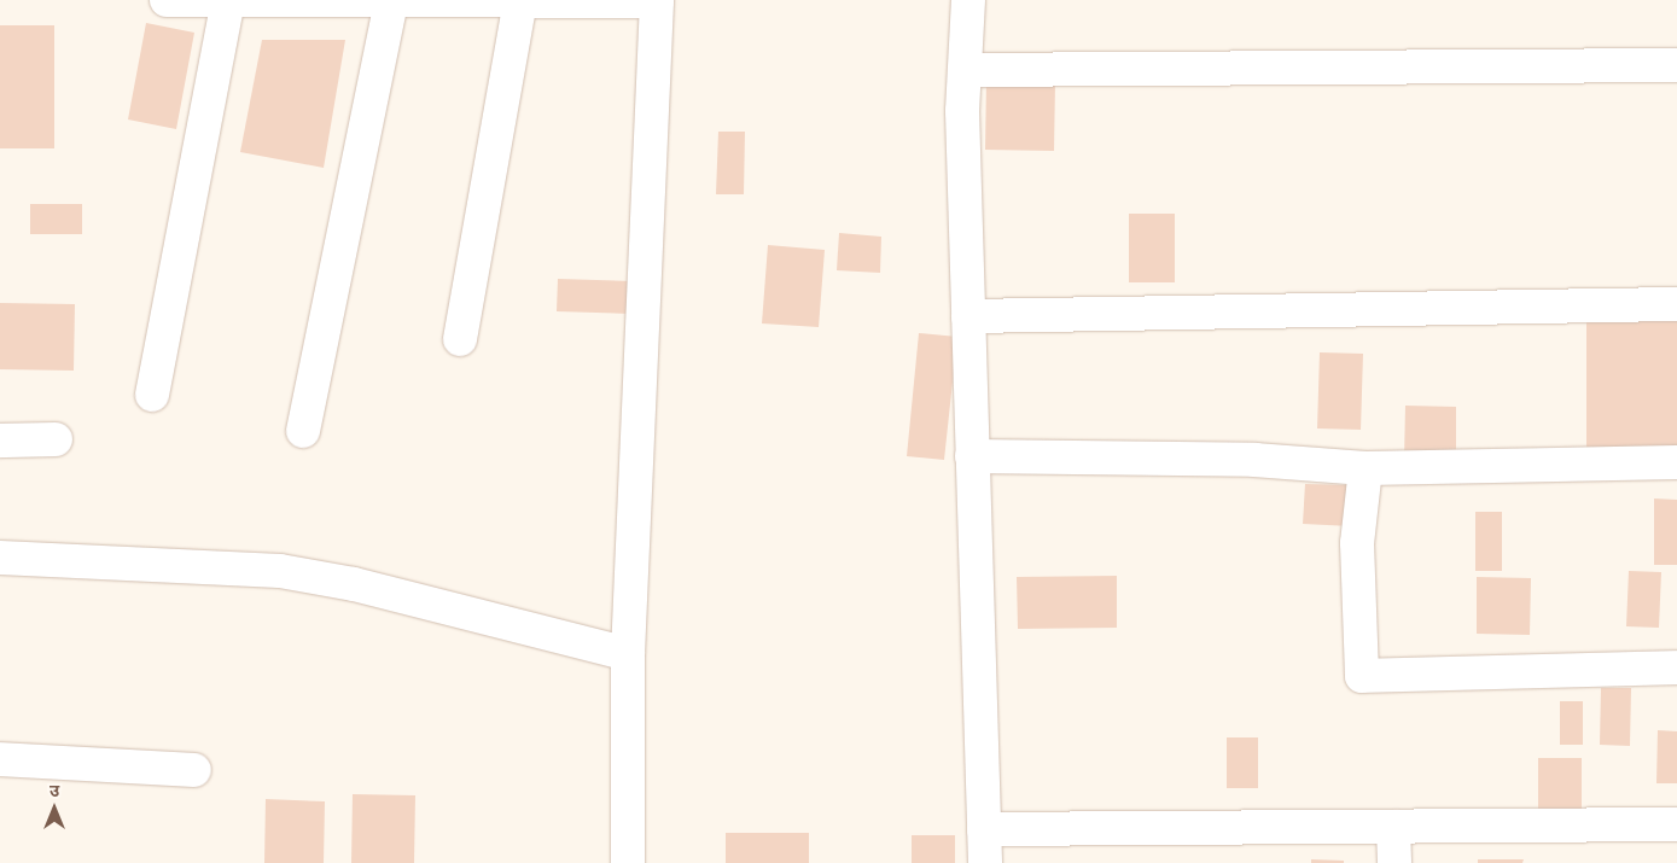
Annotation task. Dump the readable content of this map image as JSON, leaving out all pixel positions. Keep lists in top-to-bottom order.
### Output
{
  "north": "top"
}
